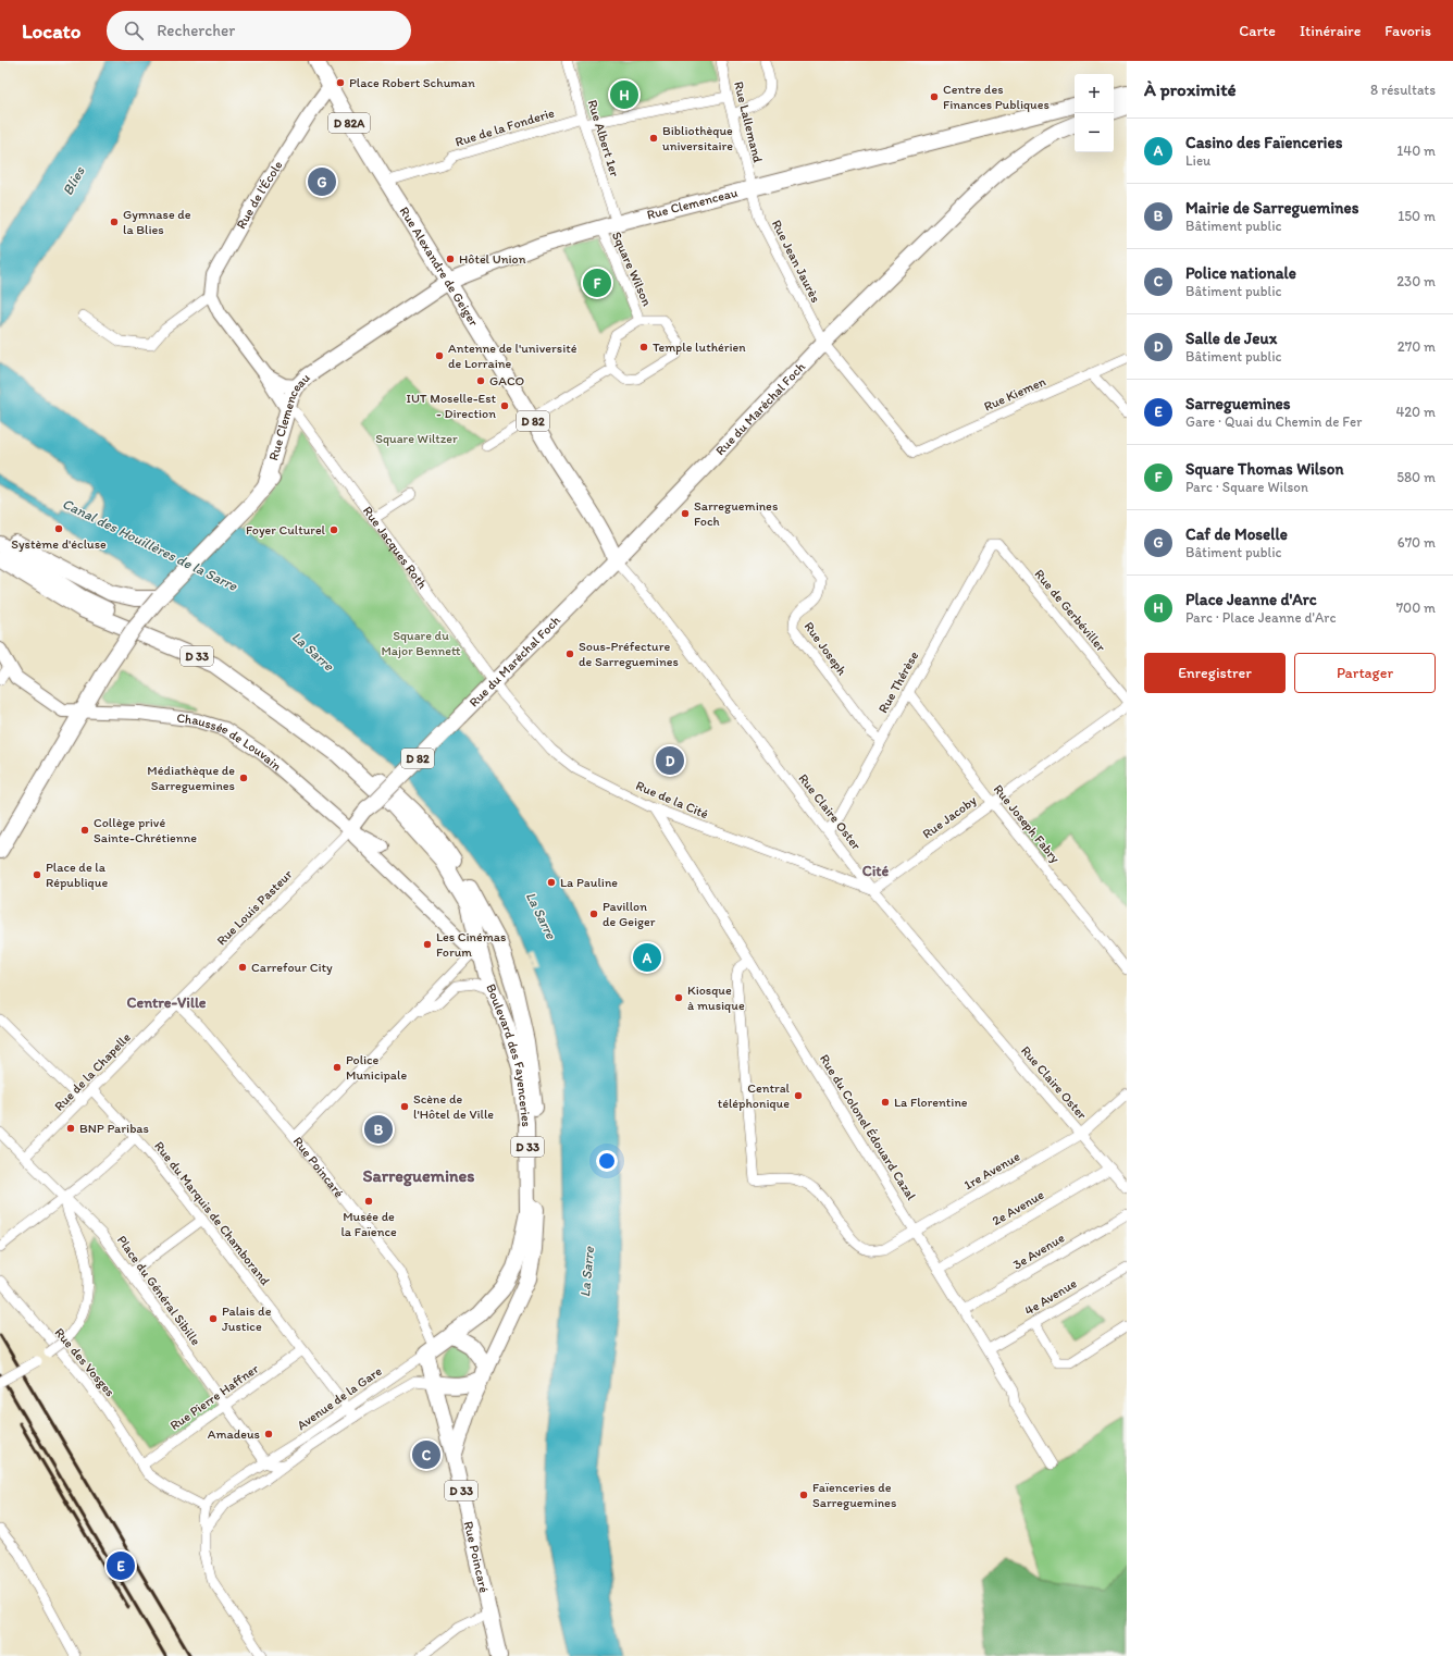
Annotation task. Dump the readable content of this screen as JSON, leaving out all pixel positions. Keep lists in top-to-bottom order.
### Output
{
  "streets": {
    "main road": [
      "D 82A",
      "Rue Clemenceau",
      "Rue Alexandre de Geiger",
      "Rue du Maréchal Foch",
      "D 82",
      "D 33",
      "Boulevard des Fayenceries",
      "Rue Poincaré"
    ],
    "street": [
      "Rue Lallemand",
      "Rue de la Fonderie",
      "Rue Albert 1er",
      "Rue de l'École",
      "Rue Jean Jaurès",
      "Square Wilson",
      "Rue Kiemen",
      "Rue Jacques Roth",
      "Rue de Gerbéviller",
      "Rue Joseph",
      "Rue Thérèse",
      "Chaussée de Louvain",
      "Rue de la Cité",
      "Rue Claire Oster",
      "Rue Jacoby",
      "Rue Joseph Fabry",
      "Rue Louis Pasteur",
      "Rue de la Chapelle",
      "Rue du Colonel Édouard Cazal",
      "1re Avenue",
      "2e Avenue",
      "Rue du Marquis de Chamborand",
      "3e Avenue",
      "Place du Général Sibille",
      "4e Avenue",
      "Rue des Vosges",
      "Rue Pierre Haffner",
      "Avenue de la Gare"
    ]
  },
  "crossings": [
    ["Rue Lallemand", "Rue de la Fonderie"],
    ["Rue Lallemand", "Rue Clemenceau"],
    ["Rue Lallemand", "Rue Jean Jaurès"],
    ["Rue de la Fonderie", "Rue Albert 1er"],
    ["Rue de la Fonderie", "Rue Alexandre de Geiger"],
    ["Rue Albert 1er", "Rue Clemenceau"],
    ["Rue de l'École", "Rue Alexandre de Geiger"],
    ["Rue de l'École", "Rue Jacques Roth"],
    ["Rue Clemenceau", "Rue Jean Jaurès"],
    ["Rue Clemenceau", "Rue Alexandre de Geiger"],
    ["Rue Clemenceau", "Square Wilson"],
    ["Rue Clemenceau", "Rue Jacques Roth"],
    ["Rue Clemenceau", "Chaussée de Louvain"],
    ["Rue Jean Jaurès", "Rue Kiemen"],
    ["Rue Jean Jaurès", "Rue du Maréchal Foch"],
    ["Rue Alexandre de Geiger", "Rue du Maréchal Foch"],
    ["Rue Alexandre de Geiger", "Rue Claire Oster"],
    ["Rue Kiemen", "Rue du Maréchal Foch"],
    ["Rue du Maréchal Foch", "Rue Jacques Roth"],
    ["Rue du Maréchal Foch", "Rue de la Cité"],
    ["Rue du Maréchal Foch", "Rue Claire Oster"],
    ["Rue Jacques Roth", "Rue de la Cité"],
    ["Rue de Gerbéviller", "Rue Thérèse"],
    ["Rue Joseph", "Rue Thérèse"],
    ["D 33", "Boulevard des Fayenceries"],
    ["D 33", "Rue Poincaré"],
    ["D 33", "Avenue de la Gare"],
    ["Rue Thérèse", "Rue Claire Oster"],
    ["Rue Thérèse", "Rue Joseph Fabry"],
    ["Chaussée de Louvain", "Rue Louis Pasteur"],
    ["Chaussée de Louvain", "Boulevard des Fayenceries"],
    ["Rue de la Cité", "Rue Claire Oster"],
    ["Rue de la Cité", "Rue Jacoby"],
    ["Rue de la Cité", "Rue du Colonel Édouard Cazal"],
    ["Rue Claire Oster", "Rue Jacoby"],
    ["Rue Claire Oster", "1re Avenue"],
    ["Rue Claire Oster", "2e Avenue"],
    ["Rue Jacoby", "Rue Joseph Fabry"],
    ["Rue Louis Pasteur", "Boulevard des Fayenceries"],
    ["Rue Louis Pasteur", "Rue de la Chapelle"],
    ["Rue Louis Pasteur", "Rue Poincaré"],
    ["Boulevard des Fayenceries", "Rue Poincaré"],
    ["Boulevard des Fayenceries", "Avenue de la Gare"],
    ["Rue de la Chapelle", "Rue Poincaré"],
    ["Rue de la Chapelle", "Rue du Marquis de Chamborand"],
    ["Rue de la Chapelle", "Place du Général Sibille"],
    ["Rue du Colonel Édouard Cazal", "1re Avenue"],
    ["Rue du Colonel Édouard Cazal", "2e Avenue"],
    ["Rue du Colonel Édouard Cazal", "3e Avenue"],
    ["Rue du Colonel Édouard Cazal", "4e Avenue"],
    ["Rue Poincaré", "Avenue de la Gare"],
    ["Rue du Marquis de Chamborand", "Rue Pierre Haffner"],
    ["Rue du Marquis de Chamborand", "Avenue de la Gare"],
    ["Place du Général Sibille", "Rue Pierre Haffner"],
    ["Place du Général Sibille", "Avenue de la Gare"],
    ["Rue des Vosges", "Rue Pierre Haffner"],
    ["Rue des Vosges", "Avenue de la Gare"]
  ],
  "districts": ["Cité", "Centre-Ville", "Sarreguemines"],
  "water": ["Blies", "Canal des Houillères de la Sarre", "La Sarre"],
  "parks": ["Square Wiltzer", "Square du Major Bennett"],
  "places": [
    "Place Robert Schuman",
    "Centre des Finances Publiques",
    "Bibliothèque universitaire",
    "Gymnase de la Blies",
    "Hôtel Union",
    "Temple luthérien",
    "Antenne de l'université de Lorraine",
    "GACO",
    "IUT Moselle-Est - Direction",
    "Sarreguemines Foch",
    "Système d'écluse",
    "Foyer Culturel",
    "Sous-Préfecture de Sarreguemines",
    "Médiathèque de Sarreguemines",
    "Collège privé Sainte-Chrétienne",
    "Place de la République",
    "La Pauline",
    "Pavillon de Geiger",
    "Les Cinémas Forum",
    "Carrefour City",
    "Kiosque à musique",
    "Police Municipale",
    "Central téléphonique",
    "La Florentine",
    "Scène de l'Hôtel de Ville",
    "BNP Paribas",
    "Musée de la Faïence",
    "Palais de Justice",
    "Amadeus",
    "Faïenceries de Sarreguemines"
  ],
  "page": {
    "header": "Locato",
    "search": "Rechercher",
    "nav": ["Carte", "Itinéraire", "Favoris"],
    "heading": ["À proximité", "8 résultats"],
    "map_buttons": ["+", "−"],
    "pins": [
      "H",
      "G",
      "F",
      "D",
      "A",
      "B",
      "C",
      "E"
    ],
    "list": [
      {
        "mark": "A",
        "name": "Casino des Faïenceries",
        "note": "Lieu",
        "value": "140 m"
      },
      {
        "mark": "B",
        "name": "Mairie de Sarreguemines",
        "note": "Bâtiment public",
        "value": "150 m"
      },
      {
        "mark": "C",
        "name": "Police nationale",
        "note": "Bâtiment public",
        "value": "230 m"
      },
      {
        "mark": "D",
        "name": "Salle de Jeux",
        "note": "Bâtiment public",
        "value": "270 m"
      },
      {
        "mark": "E",
        "name": "Sarreguemines",
        "note": "Gare · Quai du Chemin de Fer",
        "value": "420 m"
      },
      {
        "mark": "F",
        "name": "Square Thomas Wilson",
        "note": "Parc · Square Wilson",
        "value": "580 m"
      },
      {
        "mark": "G",
        "name": "Caf de Moselle",
        "note": "Bâtiment public",
        "value": "670 m"
      },
      {
        "mark": "H",
        "name": "Place Jeanne d'Arc",
        "note": "Parc · Place Jeanne d'Arc",
        "value": "700 m"
      }
    ],
    "buttons": ["Enregistrer", "Partager"]
  }
}
